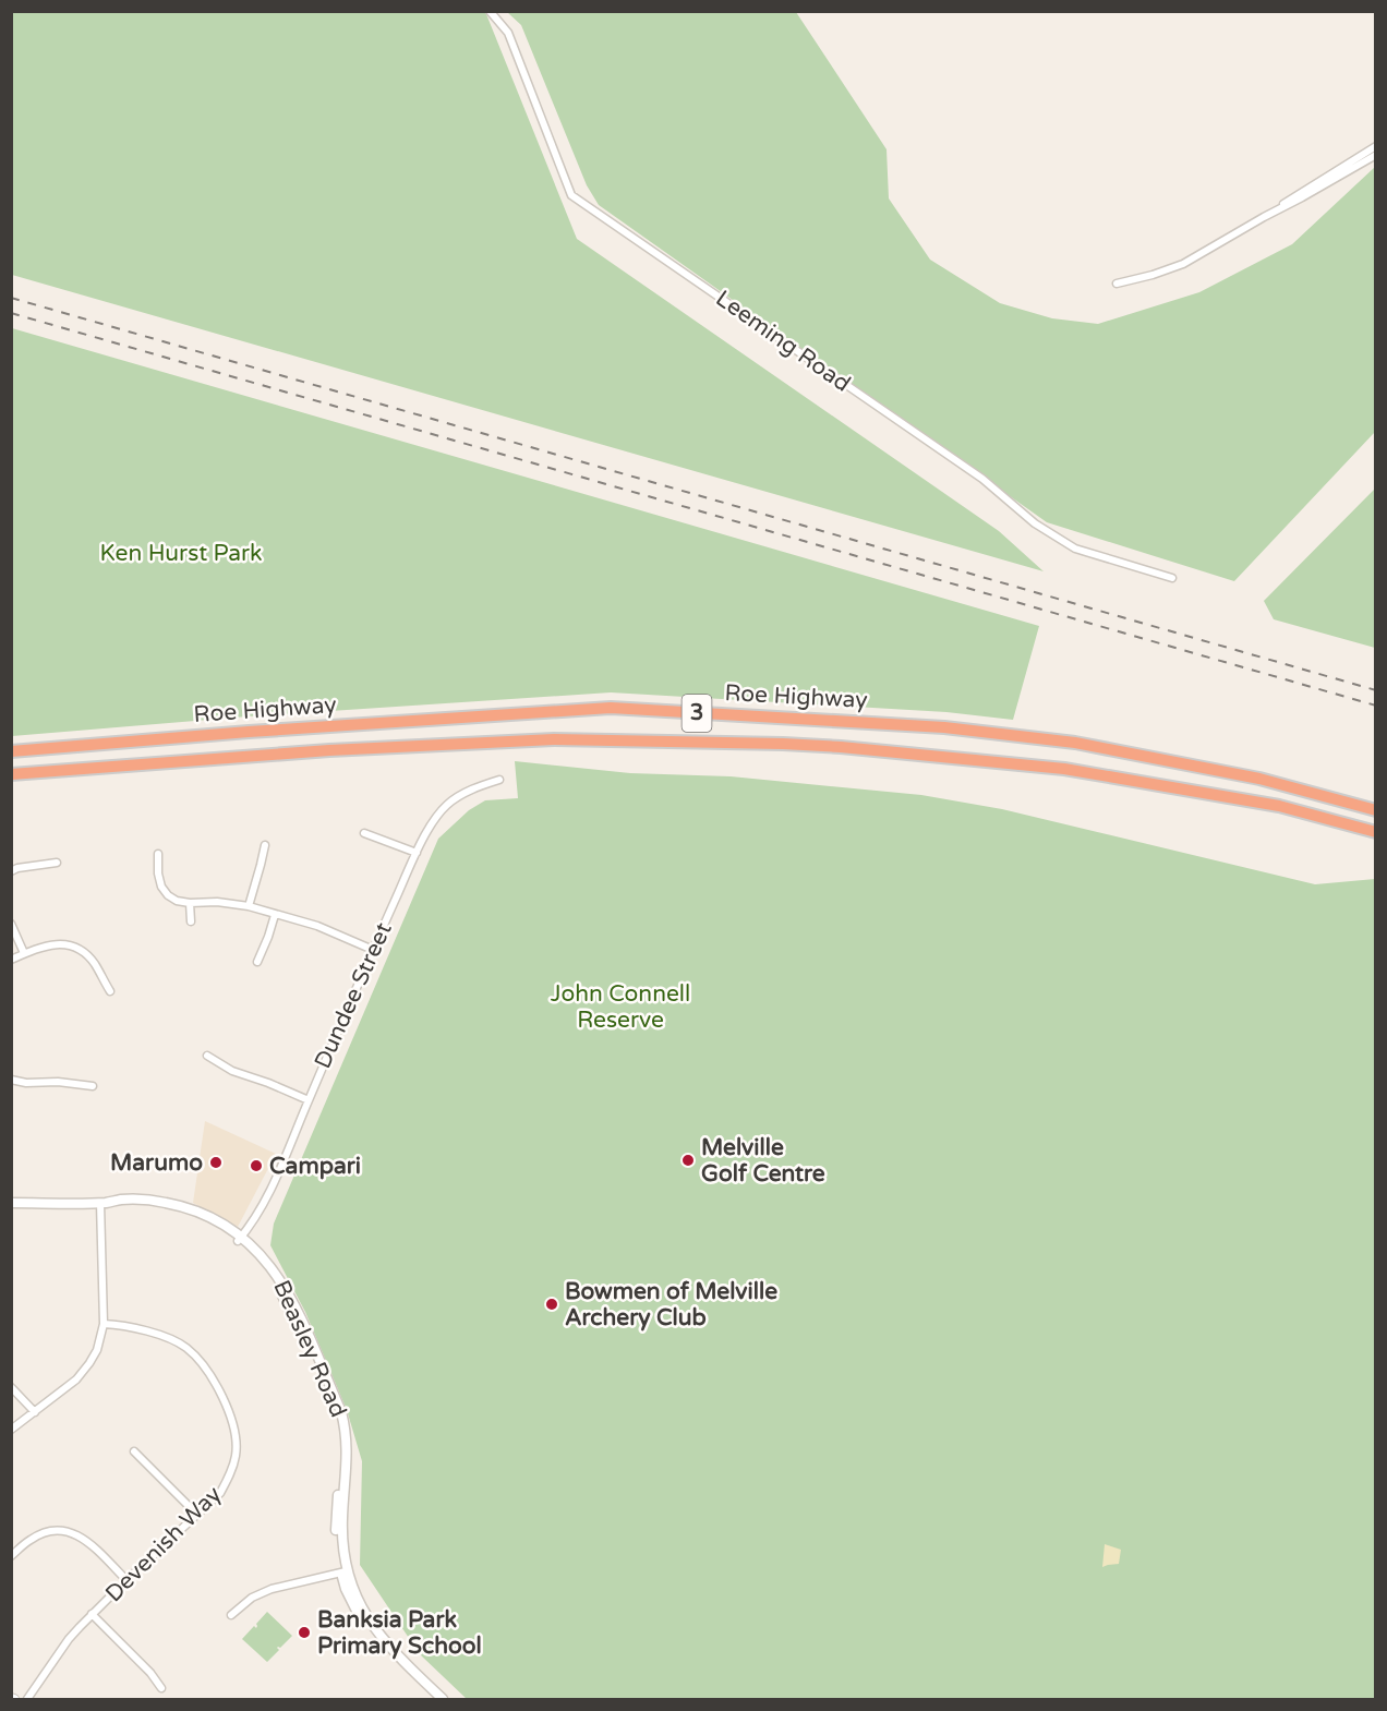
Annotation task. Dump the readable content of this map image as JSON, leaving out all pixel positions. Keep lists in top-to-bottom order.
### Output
{
  "streets": {
    "highway": ["Roe Highway", "3"],
    "main road": ["Beasley Road"],
    "street": ["Leeming Road", "Dundee Street", "Devenish Way"]
  },
  "crossings": [
    ["Dundee Street", "Beasley Road"]
  ],
  "parks": ["Ken Hurst Park", "John Connell Reserve"],
  "places": [
    "Melville Golf Centre",
    "Marumo",
    "Campari",
    "Bowmen of Melville Archery Club",
    "Banksia Park Primary School"
  ]
}
